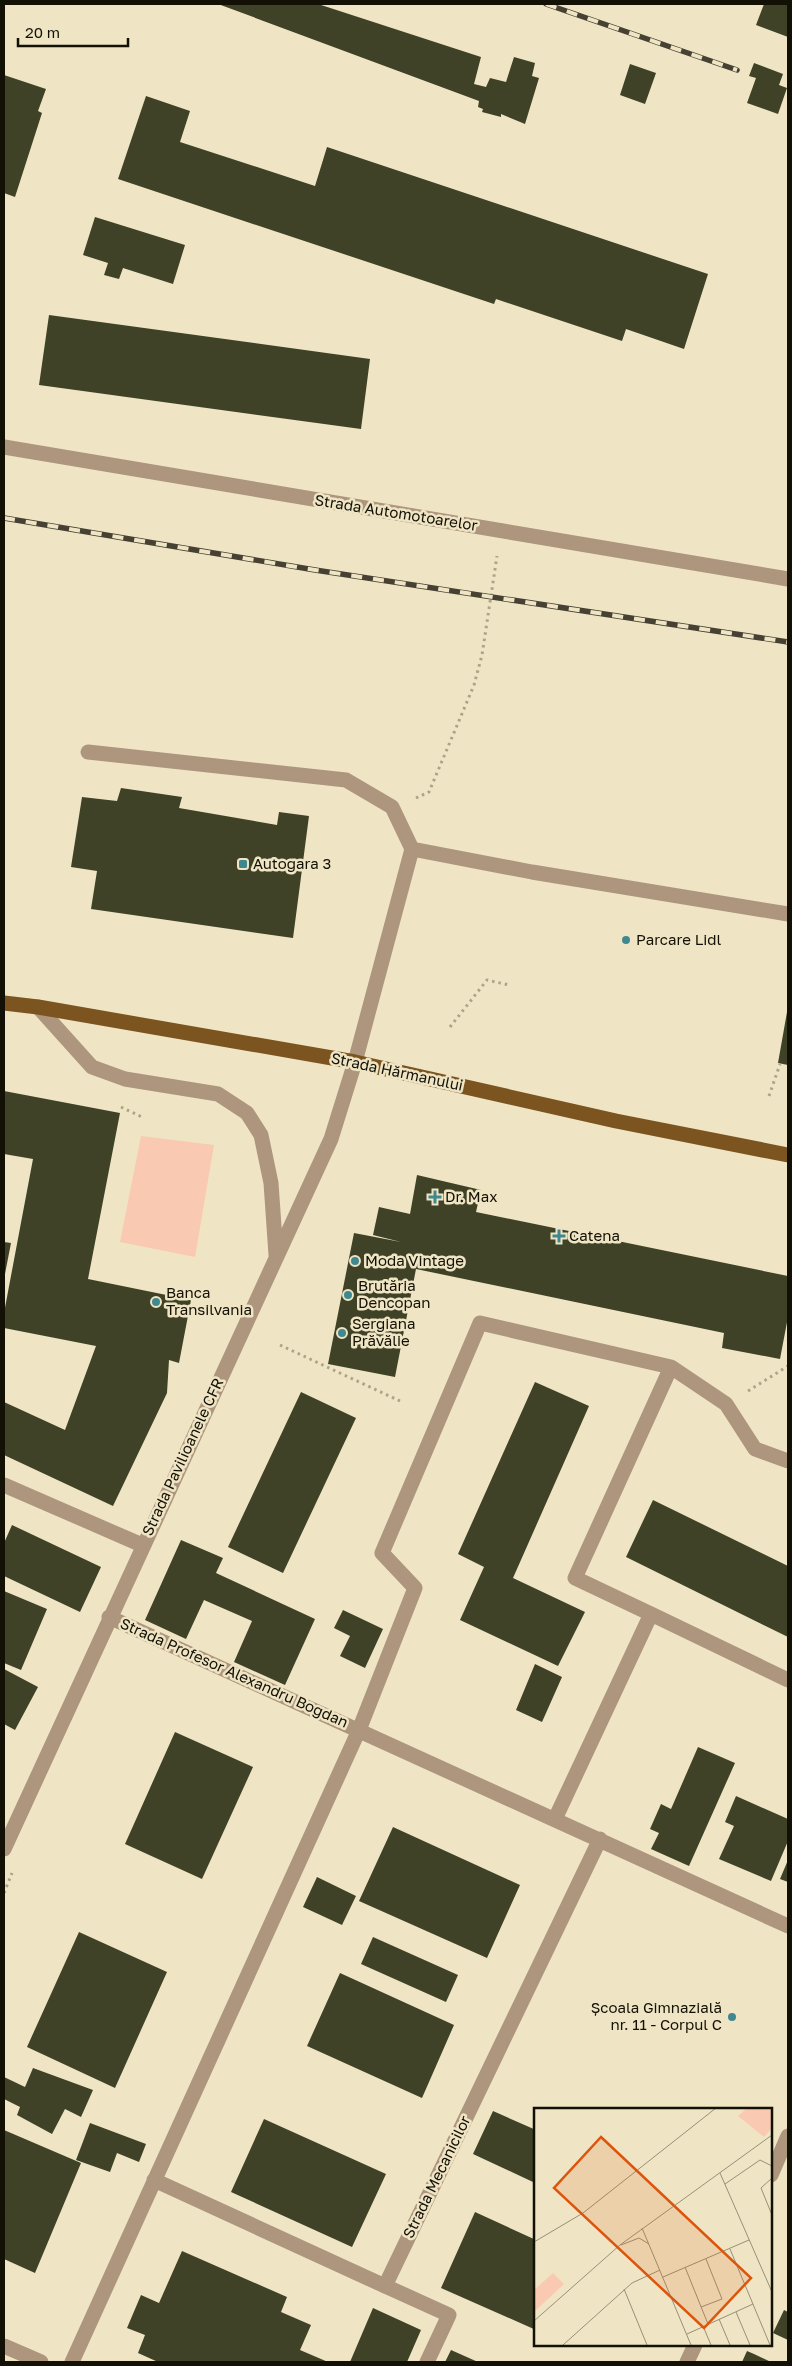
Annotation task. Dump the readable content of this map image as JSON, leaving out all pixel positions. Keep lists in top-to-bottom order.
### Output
{
  "streets": {
    "main road": ["Strada Hărmanului"],
    "street": [
      "Strada Automotoarelor",
      "Strada Pavilioanele CFR",
      "Strada Profesor Alexandru Bogdan",
      "Strada Mecanicilor"
    ]
  },
  "crossings": [
    ["Strada Hărmanului", "Strada Pavilioanele CFR"],
    ["Strada Pavilioanele CFR", "Strada Profesor Alexandru Bogdan"],
    ["Strada Profesor Alexandru Bogdan", "Strada Mecanicilor"]
  ],
  "places": {
    "transit": ["Autogara 3"],
    "other": [
      "Parcare Lidl",
      "Moda Vintage",
      "Brutăria Dencopan",
      "Banca Transilvania",
      "Sergiana Prăvălie",
      "Școala Gimnazială nr. 11 - Corpul C"
    ],
    "health": ["Dr. Max", "Catena"]
  },
  "scale_bar": "20 m"
}
